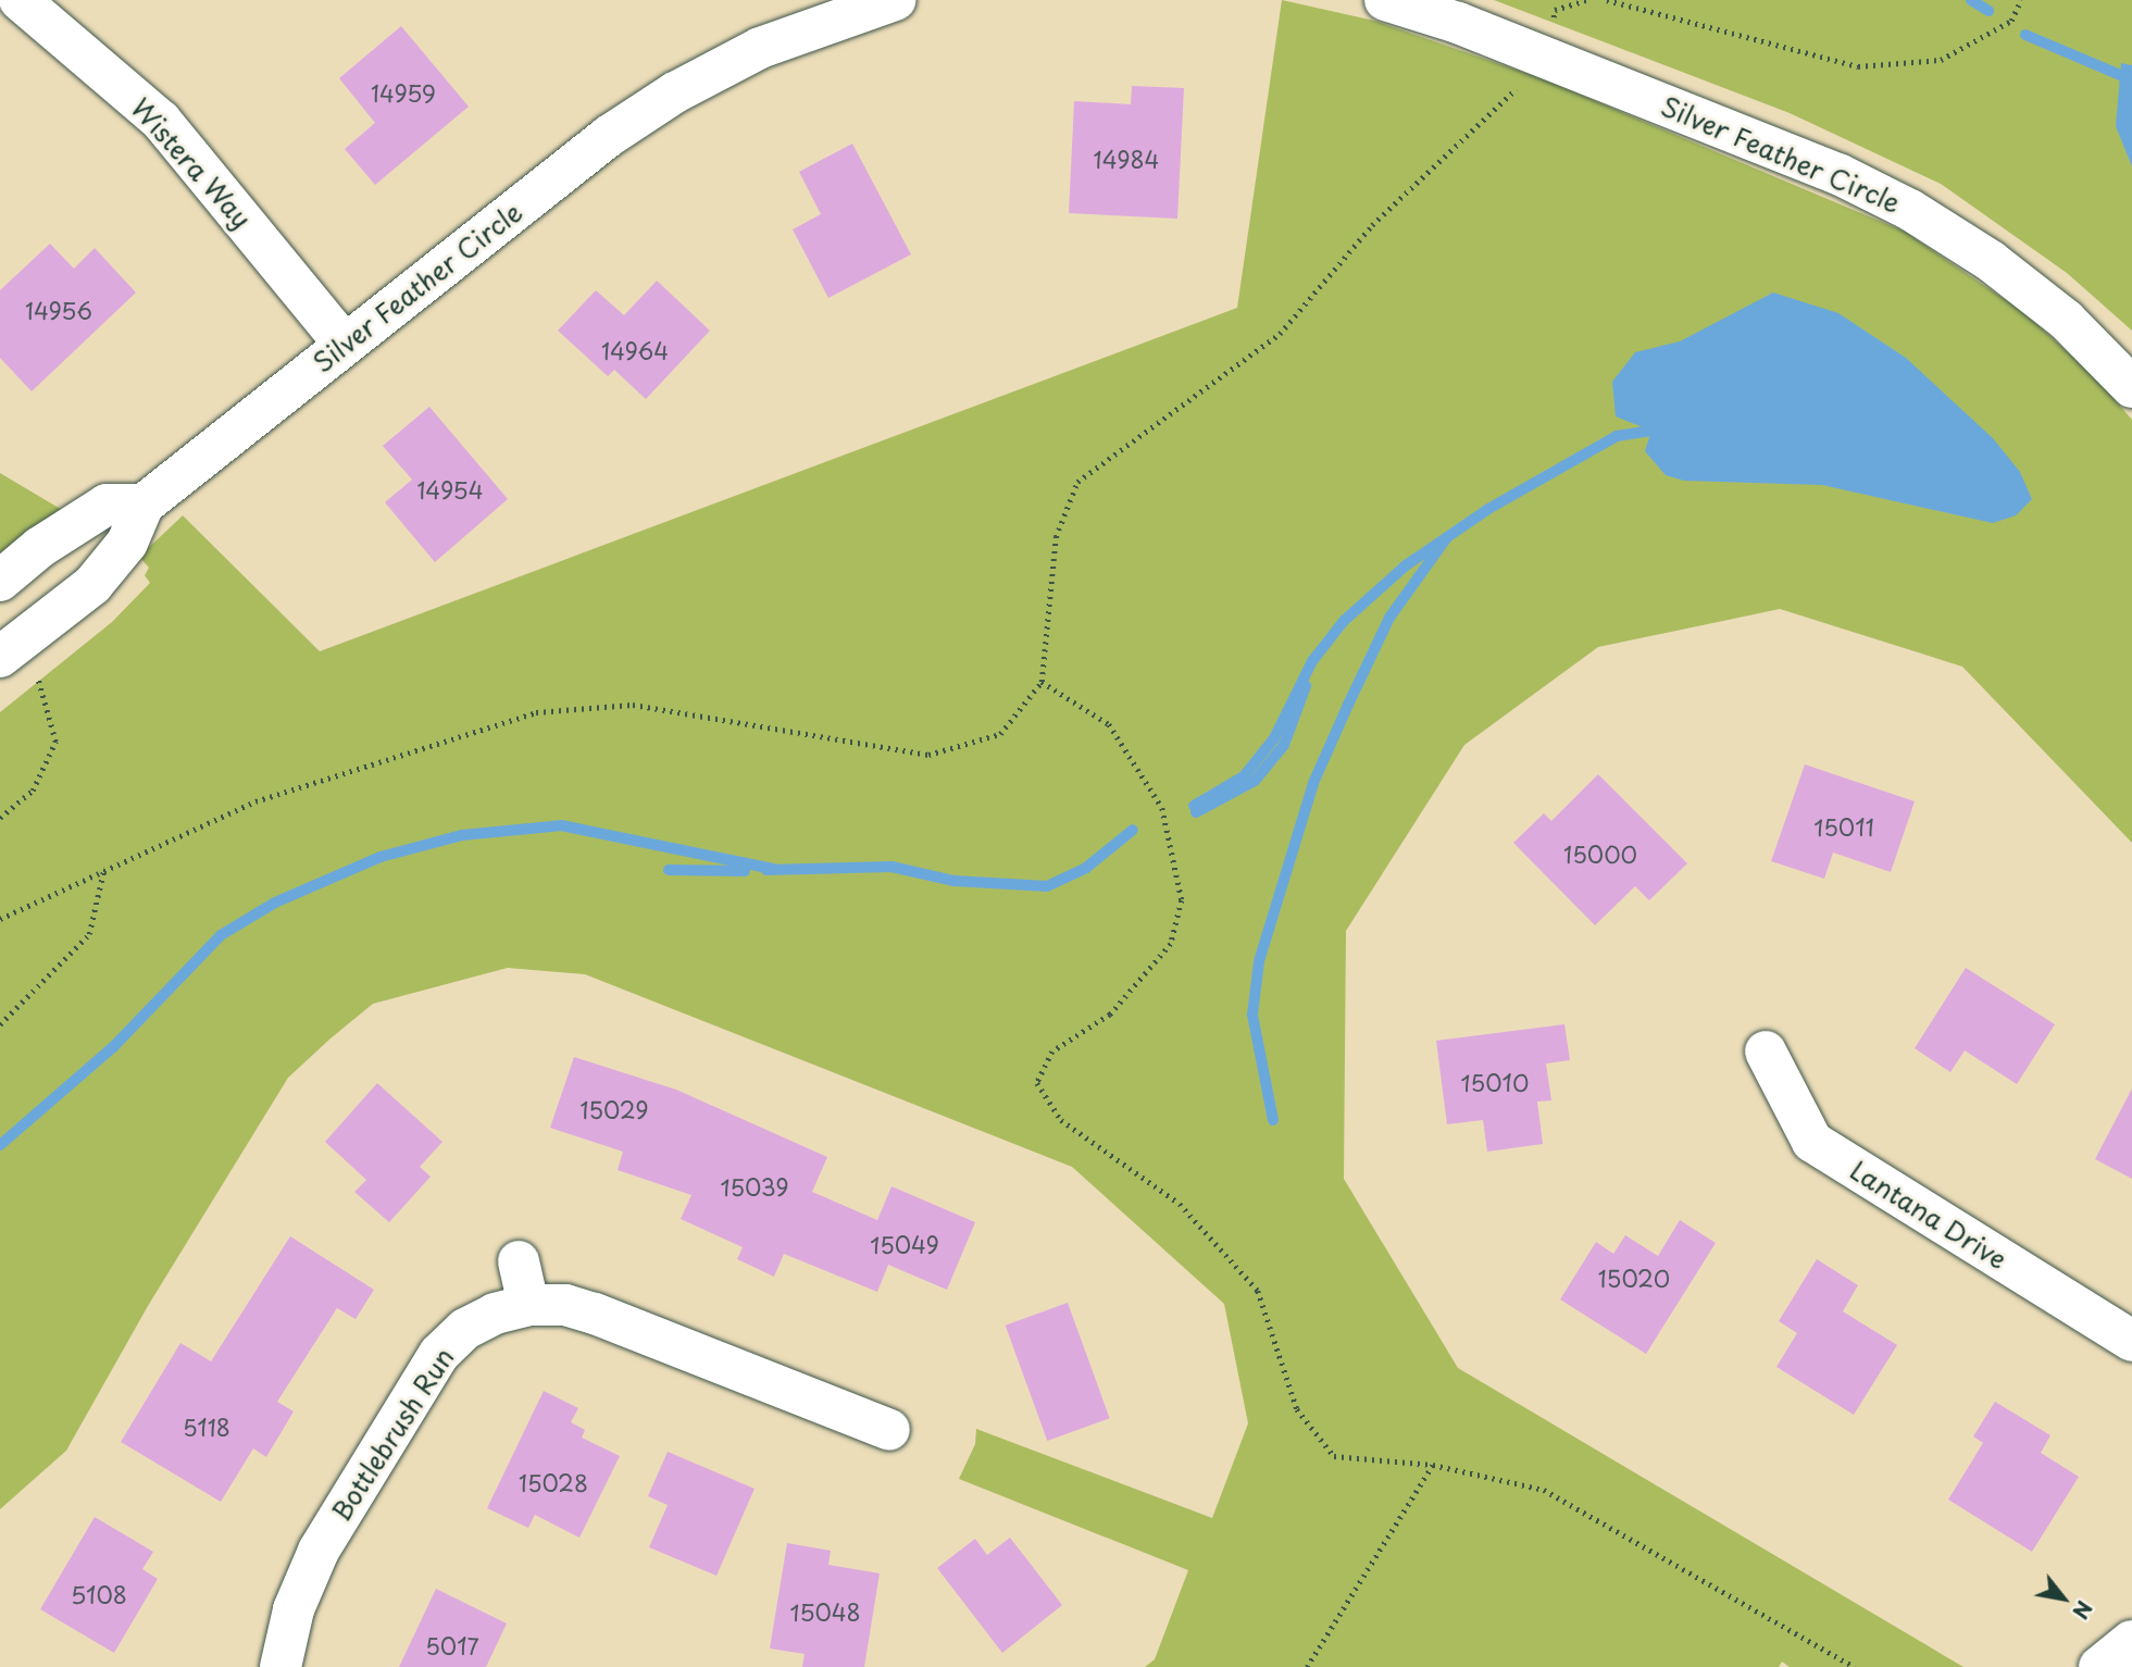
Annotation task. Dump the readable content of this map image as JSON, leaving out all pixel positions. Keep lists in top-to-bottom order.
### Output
{
  "streets": {
    "street": [
      "Silver Feather Circle",
      "Wistera Way",
      "Lantana Drive",
      "Bottlebrush Run"
    ]
  },
  "crossings": [
    ["Silver Feather Circle", "Wistera Way"]
  ],
  "house_numbers": [
    "14959",
    "14984",
    "14956",
    "14964",
    "14954",
    "15011",
    "15000",
    "15010",
    "15029",
    "15039",
    "15049",
    "15020",
    "5118",
    "15028",
    "5108",
    "15048",
    "5017"
  ],
  "north": "bottom right"
}
